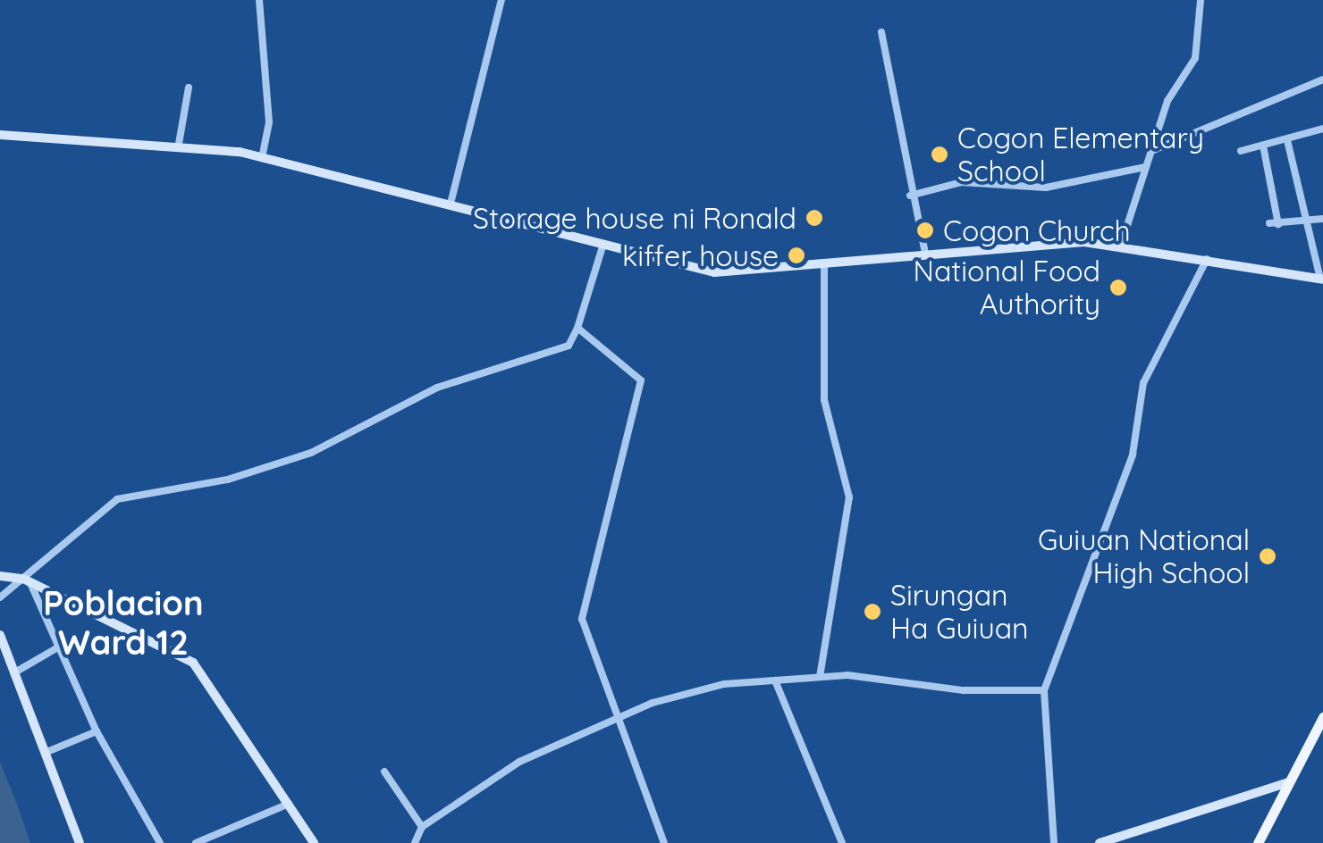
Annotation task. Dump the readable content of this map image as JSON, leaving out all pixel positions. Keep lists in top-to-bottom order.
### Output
{
  "districts": ["Poblacion Ward 12"],
  "places": [
    "Cogon Elementary School",
    "Storage house ni Ronald",
    "Cogon Church",
    "kiffer house",
    "National Food Authority",
    "Guiuan National High School",
    "Sirungan Ha Guiuan"
  ]
}
